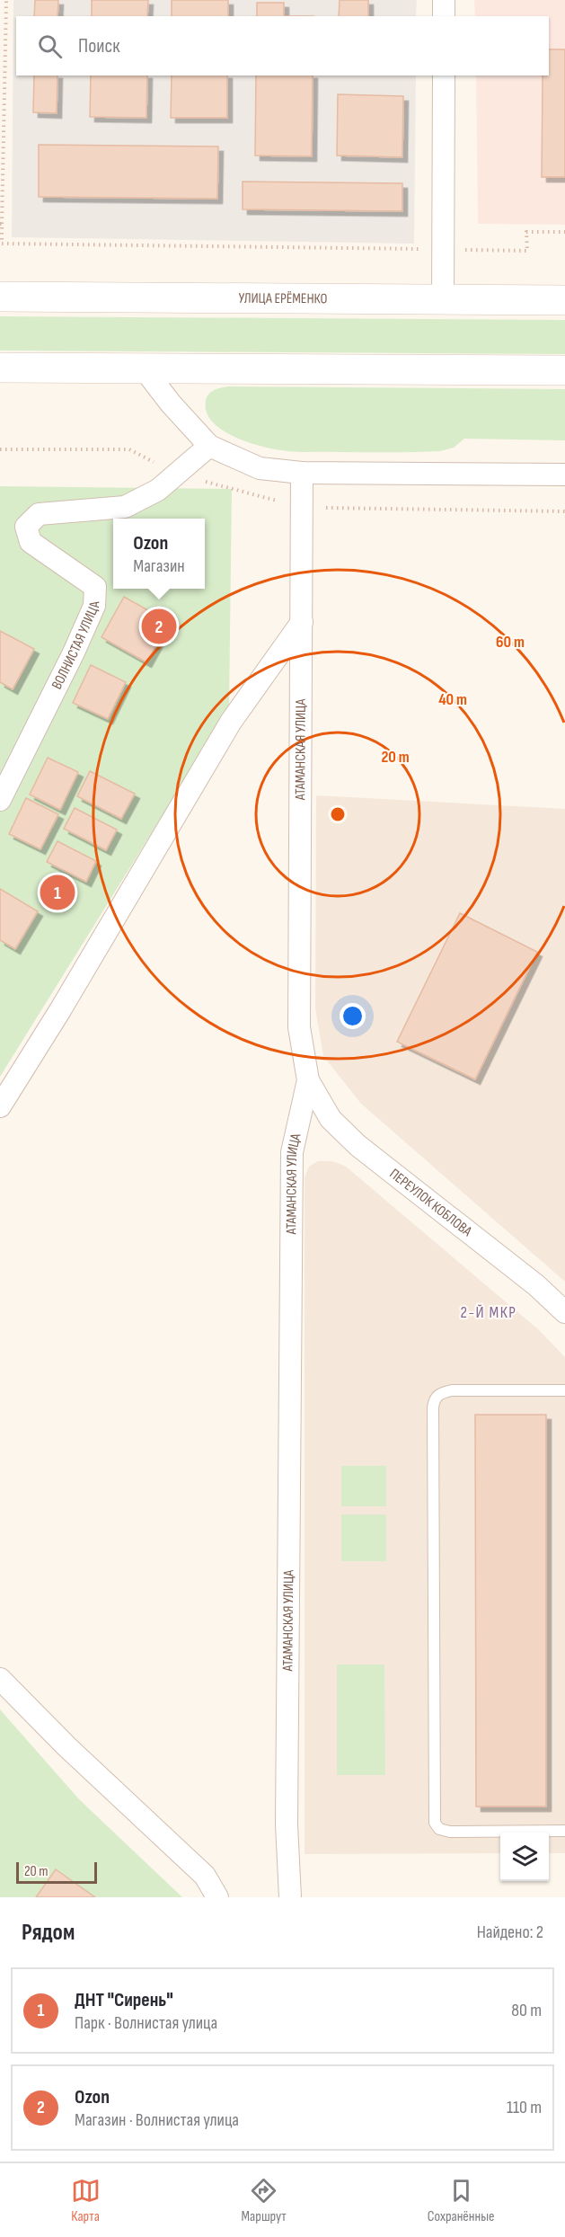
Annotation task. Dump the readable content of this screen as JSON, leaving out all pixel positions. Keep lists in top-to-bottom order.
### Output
{
  "streets": {
    "street": [
      "УЛИЦА ЕРЁМЕНКО",
      "ВОЛНИСТАЯ УЛИЦА",
      "АТАМАНСКАЯ УЛИЦА",
      "ПЕРЕУЛОК КОБЛОВА"
    ]
  },
  "crossings": [
    ["АТАМАНСКАЯ УЛИЦА", "ПЕРЕУЛОК КОБЛОВА"]
  ],
  "districts": ["2-Й МКР"],
  "scale_bar": "20 m",
  "page": {
    "search": "Поиск",
    "popup": ["Ozon", "Магазин"],
    "pins": ["2", "1"],
    "scale": "20 m",
    "heading": ["Рядом", "Найдено: 2"],
    "list": [
      {
        "mark": "1",
        "name": "ДНТ \"Сирень\"",
        "note": "Парк · Волнистая улица",
        "value": "80 m"
      },
      {
        "mark": "2",
        "name": "Ozon",
        "note": "Магазин · Волнистая улица",
        "value": "110 m"
      }
    ],
    "nav": ["Карта", "Маршрут", "Сохранённые"]
  },
  "rings": ["60 m", "40 m", "20 m"]
}
